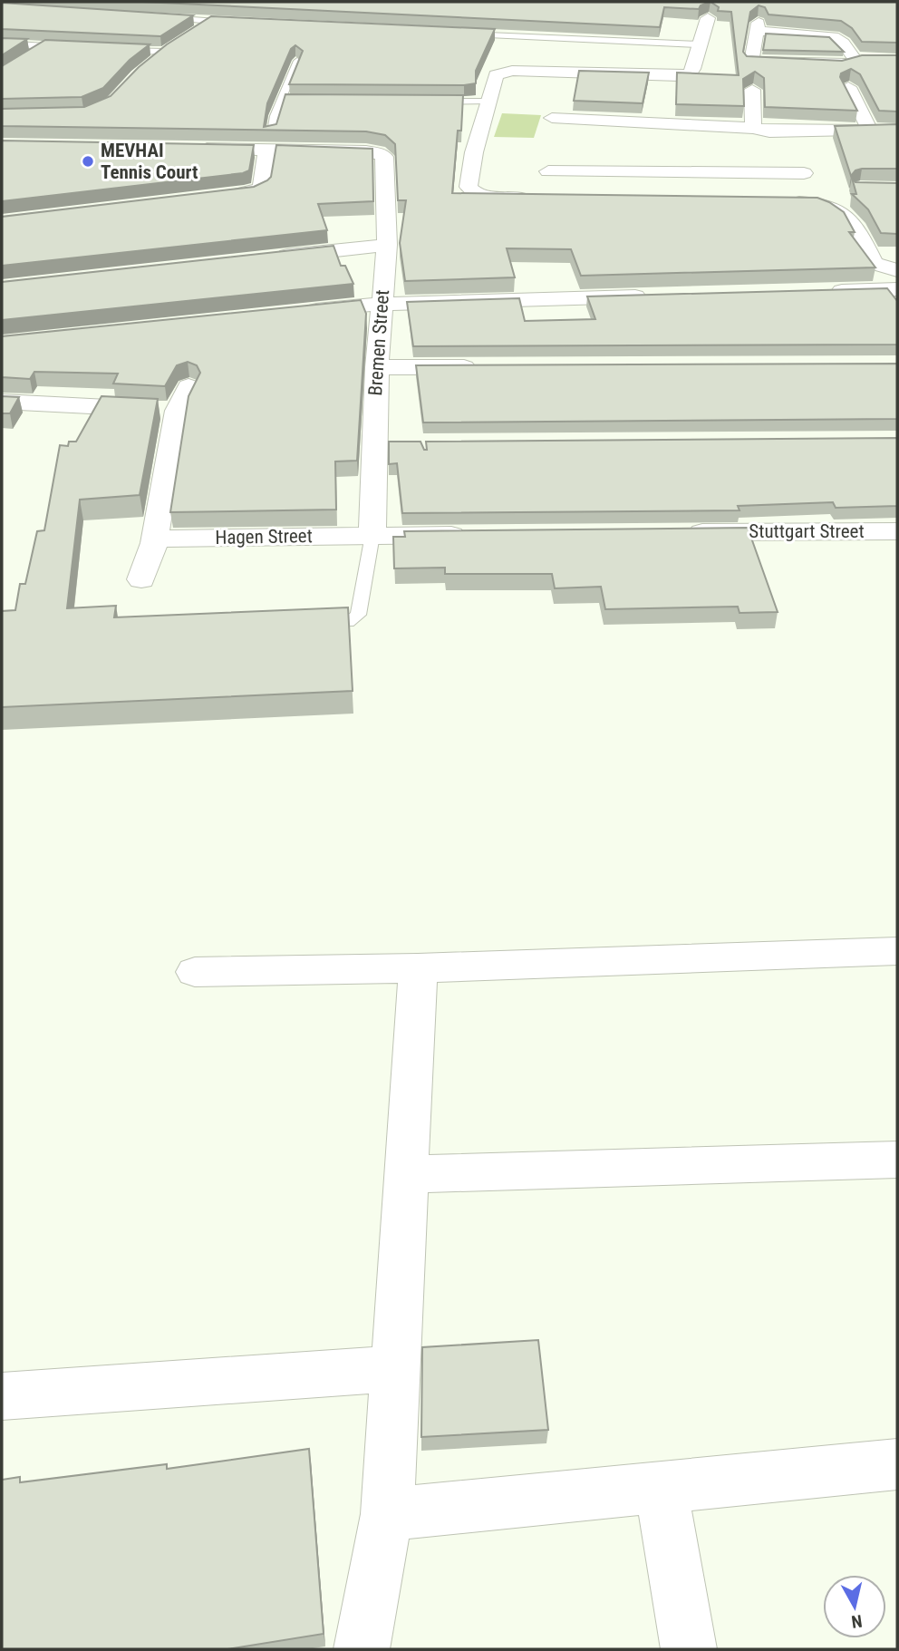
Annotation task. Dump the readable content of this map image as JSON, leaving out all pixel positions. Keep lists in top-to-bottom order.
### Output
{
  "streets": {
    "street": ["Bremen Street", "Stuttgart Street", "Hagen Street"]
  },
  "crossings": [
    ["Bremen Street", "Hagen Street"]
  ],
  "places": ["MEVHAI Tennis Court"],
  "north": "bottom"
}
